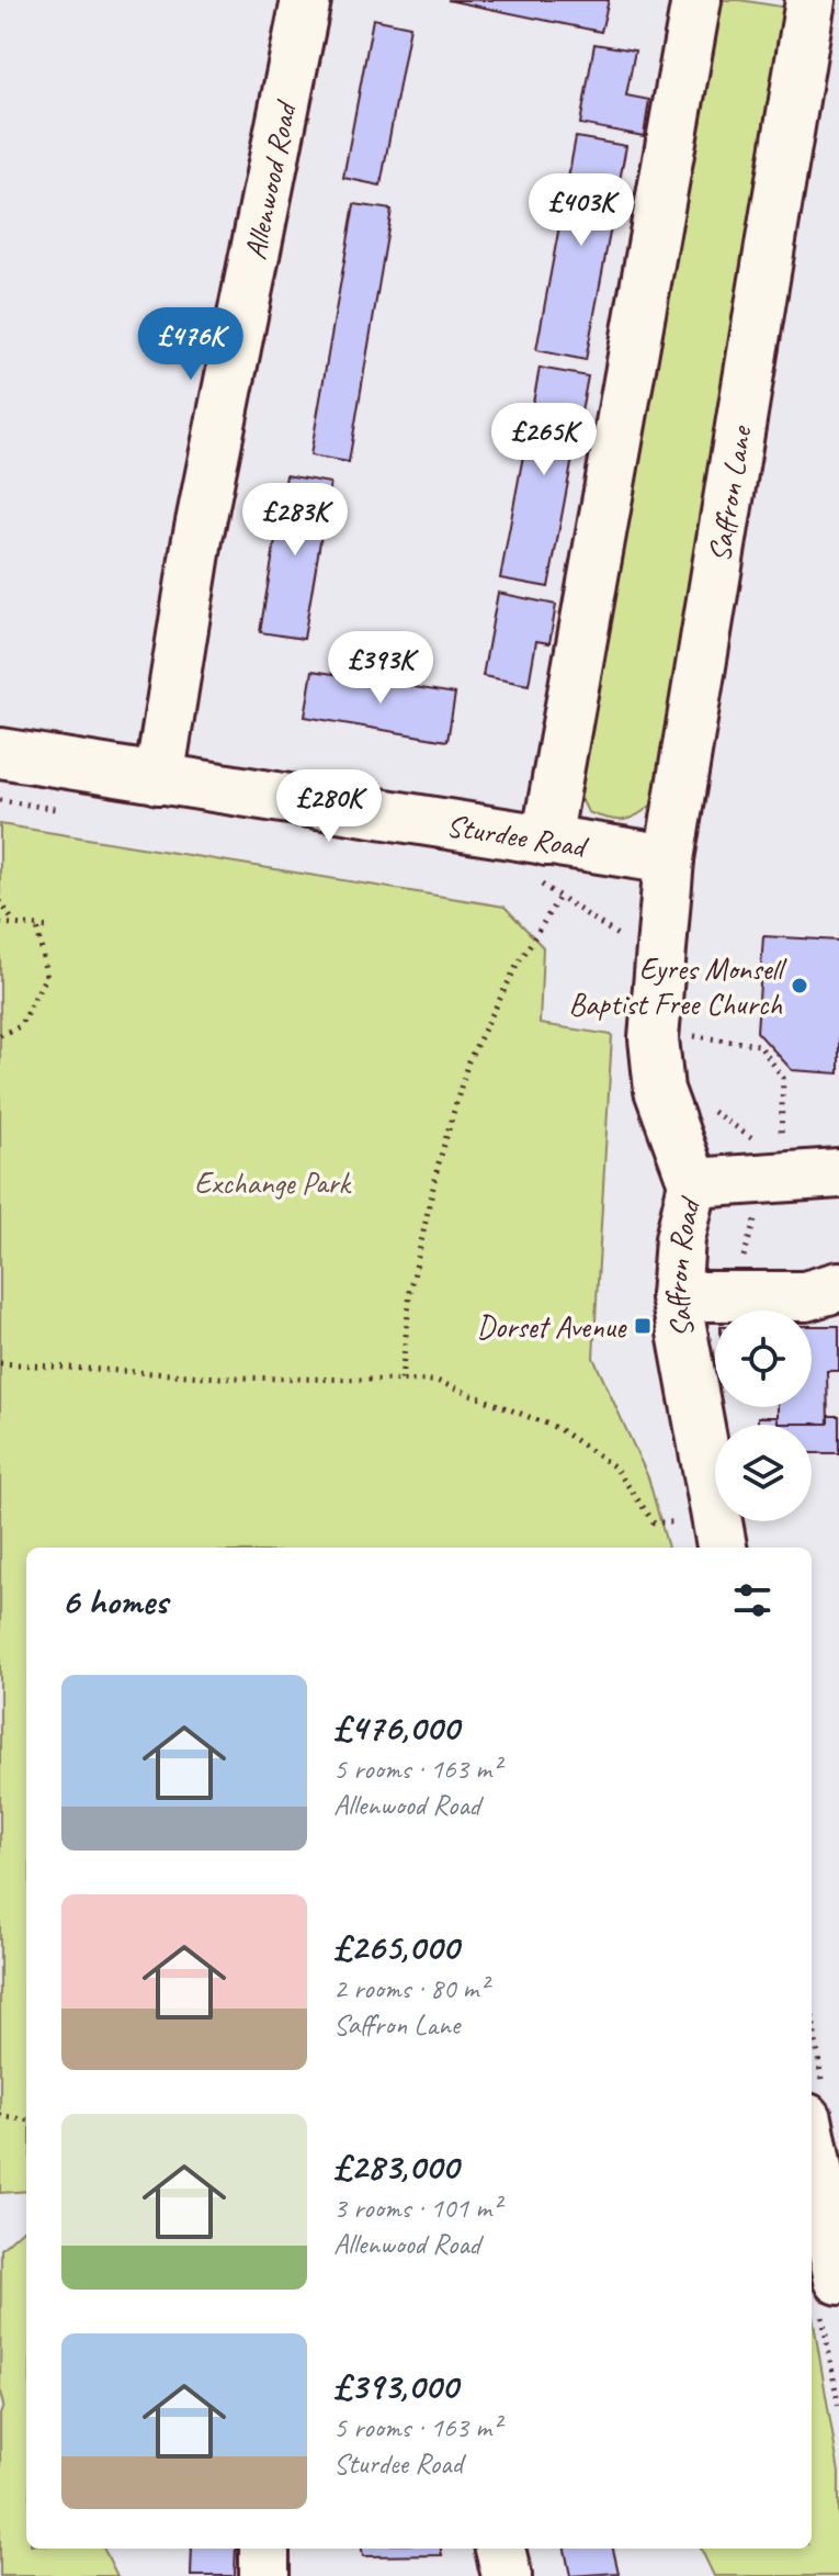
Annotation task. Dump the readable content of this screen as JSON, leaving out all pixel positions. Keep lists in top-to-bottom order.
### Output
{
  "streets": {
    "street": [
      "Allenwood Road",
      "Saffron Lane",
      "Sturdee Road",
      "Saffron Road"
    ]
  },
  "crossings": [
    ["Allenwood Road", "Sturdee Road"],
    ["Saffron Lane", "Sturdee Road"],
    ["Saffron Lane", "Saffron Road"]
  ],
  "parks": ["Exchange Park"],
  "places": {
    "other": ["Eyres Monsell Baptist Free Church"],
    "transit": ["Dorset Avenue"]
  },
  "page": {
    "price": [
      "£403K",
      "£476K",
      "£265K",
      "£283K",
      "£393K",
      "£280K"
    ],
    "heading": "6 homes",
    "list": [
      {
        "name": "£476,000",
        "note": "5 rooms · 163 m² · Allenwood Road"
      },
      {
        "name": "£265,000",
        "note": "2 rooms · 80 m² · Saffron Lane"
      },
      {
        "name": "£283,000",
        "note": "3 rooms · 101 m² · Allenwood Road"
      },
      {
        "name": "£393,000",
        "note": "5 rooms · 163 m² · Sturdee Road"
      }
    ]
  }
}
